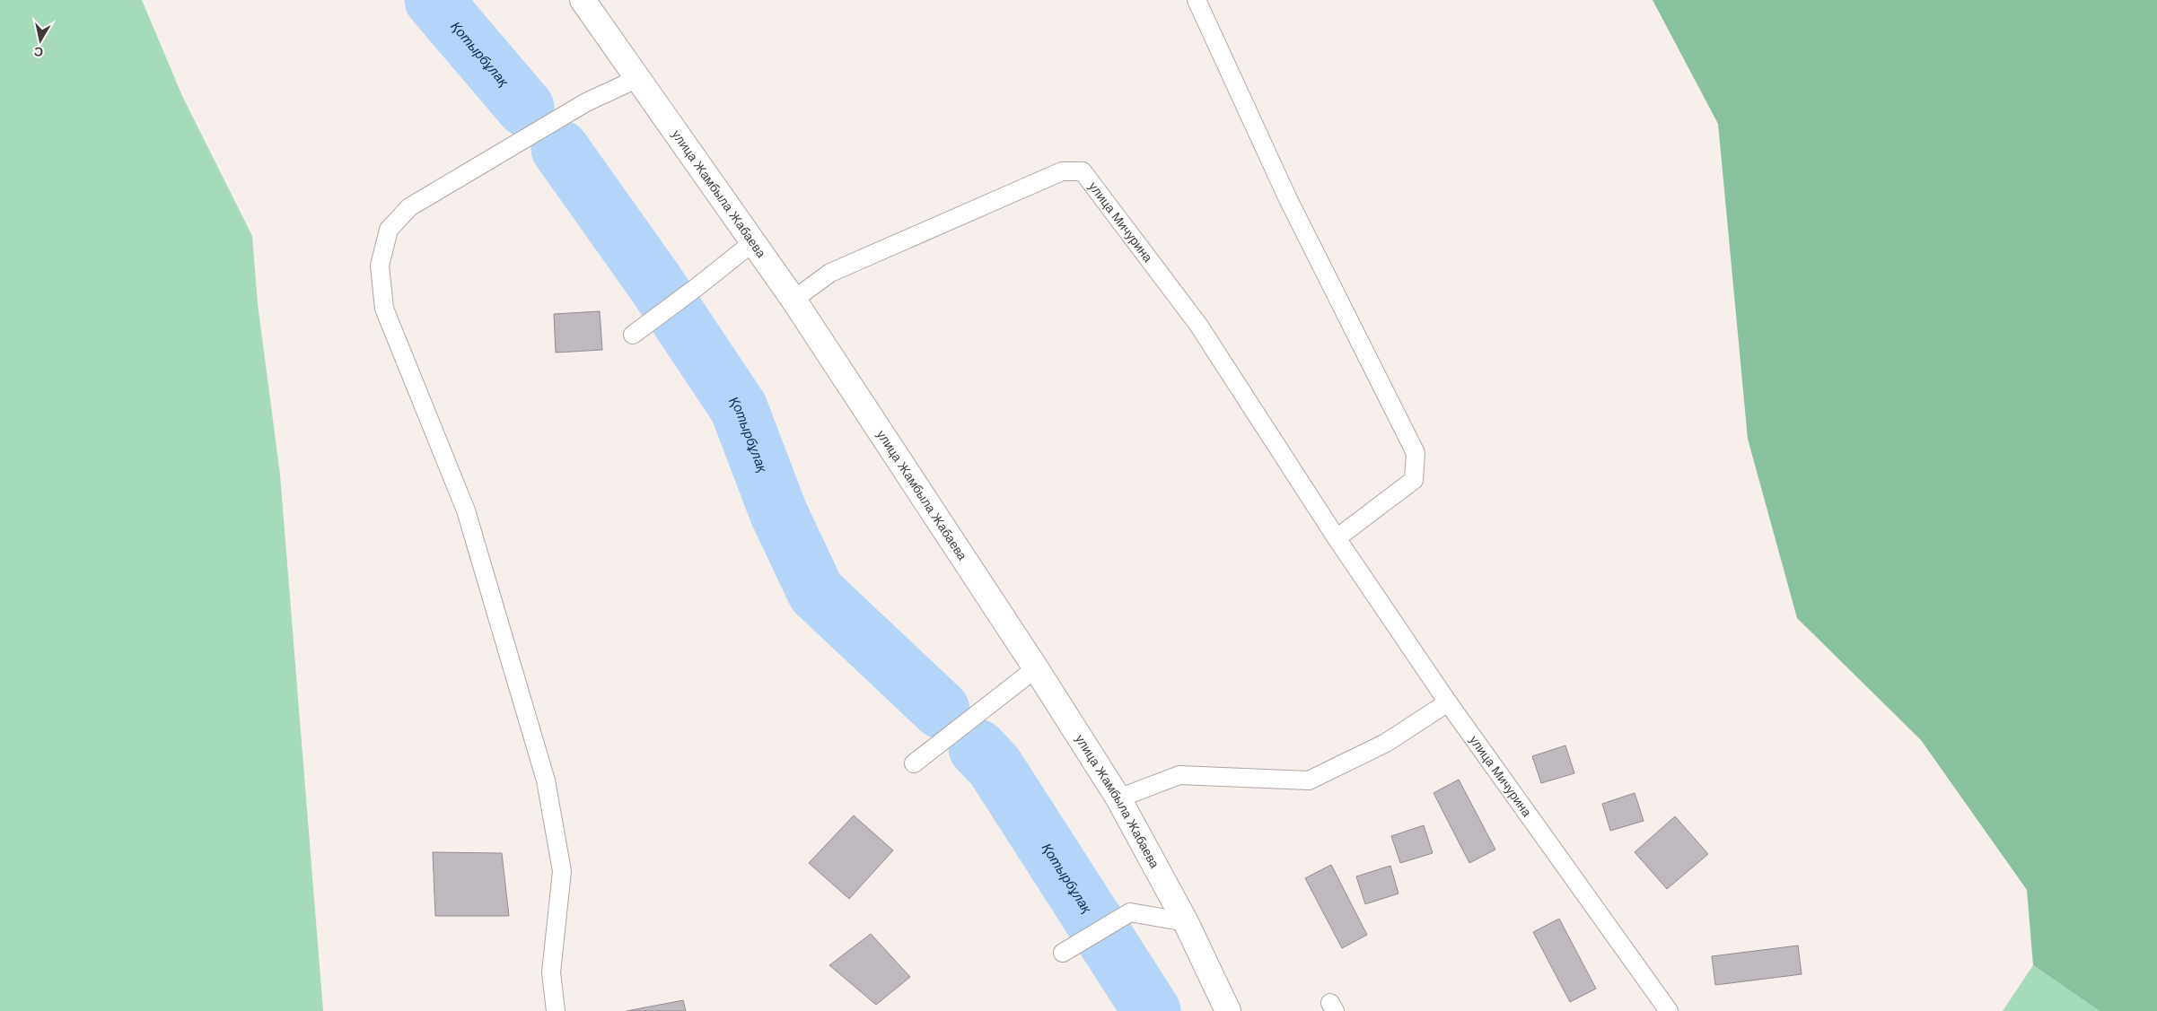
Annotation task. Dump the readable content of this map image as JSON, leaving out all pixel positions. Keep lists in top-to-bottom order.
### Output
{
  "streets": {
    "street": ["улица Жамбыла Жабаева"],
    "lane": ["улица Мичурина"]
  },
  "crossings": [
    ["улица Жамбыла Жабаева", "улица Мичурина"]
  ],
  "water": ["Қотырбұлақ"],
  "north": "bottom"
}
